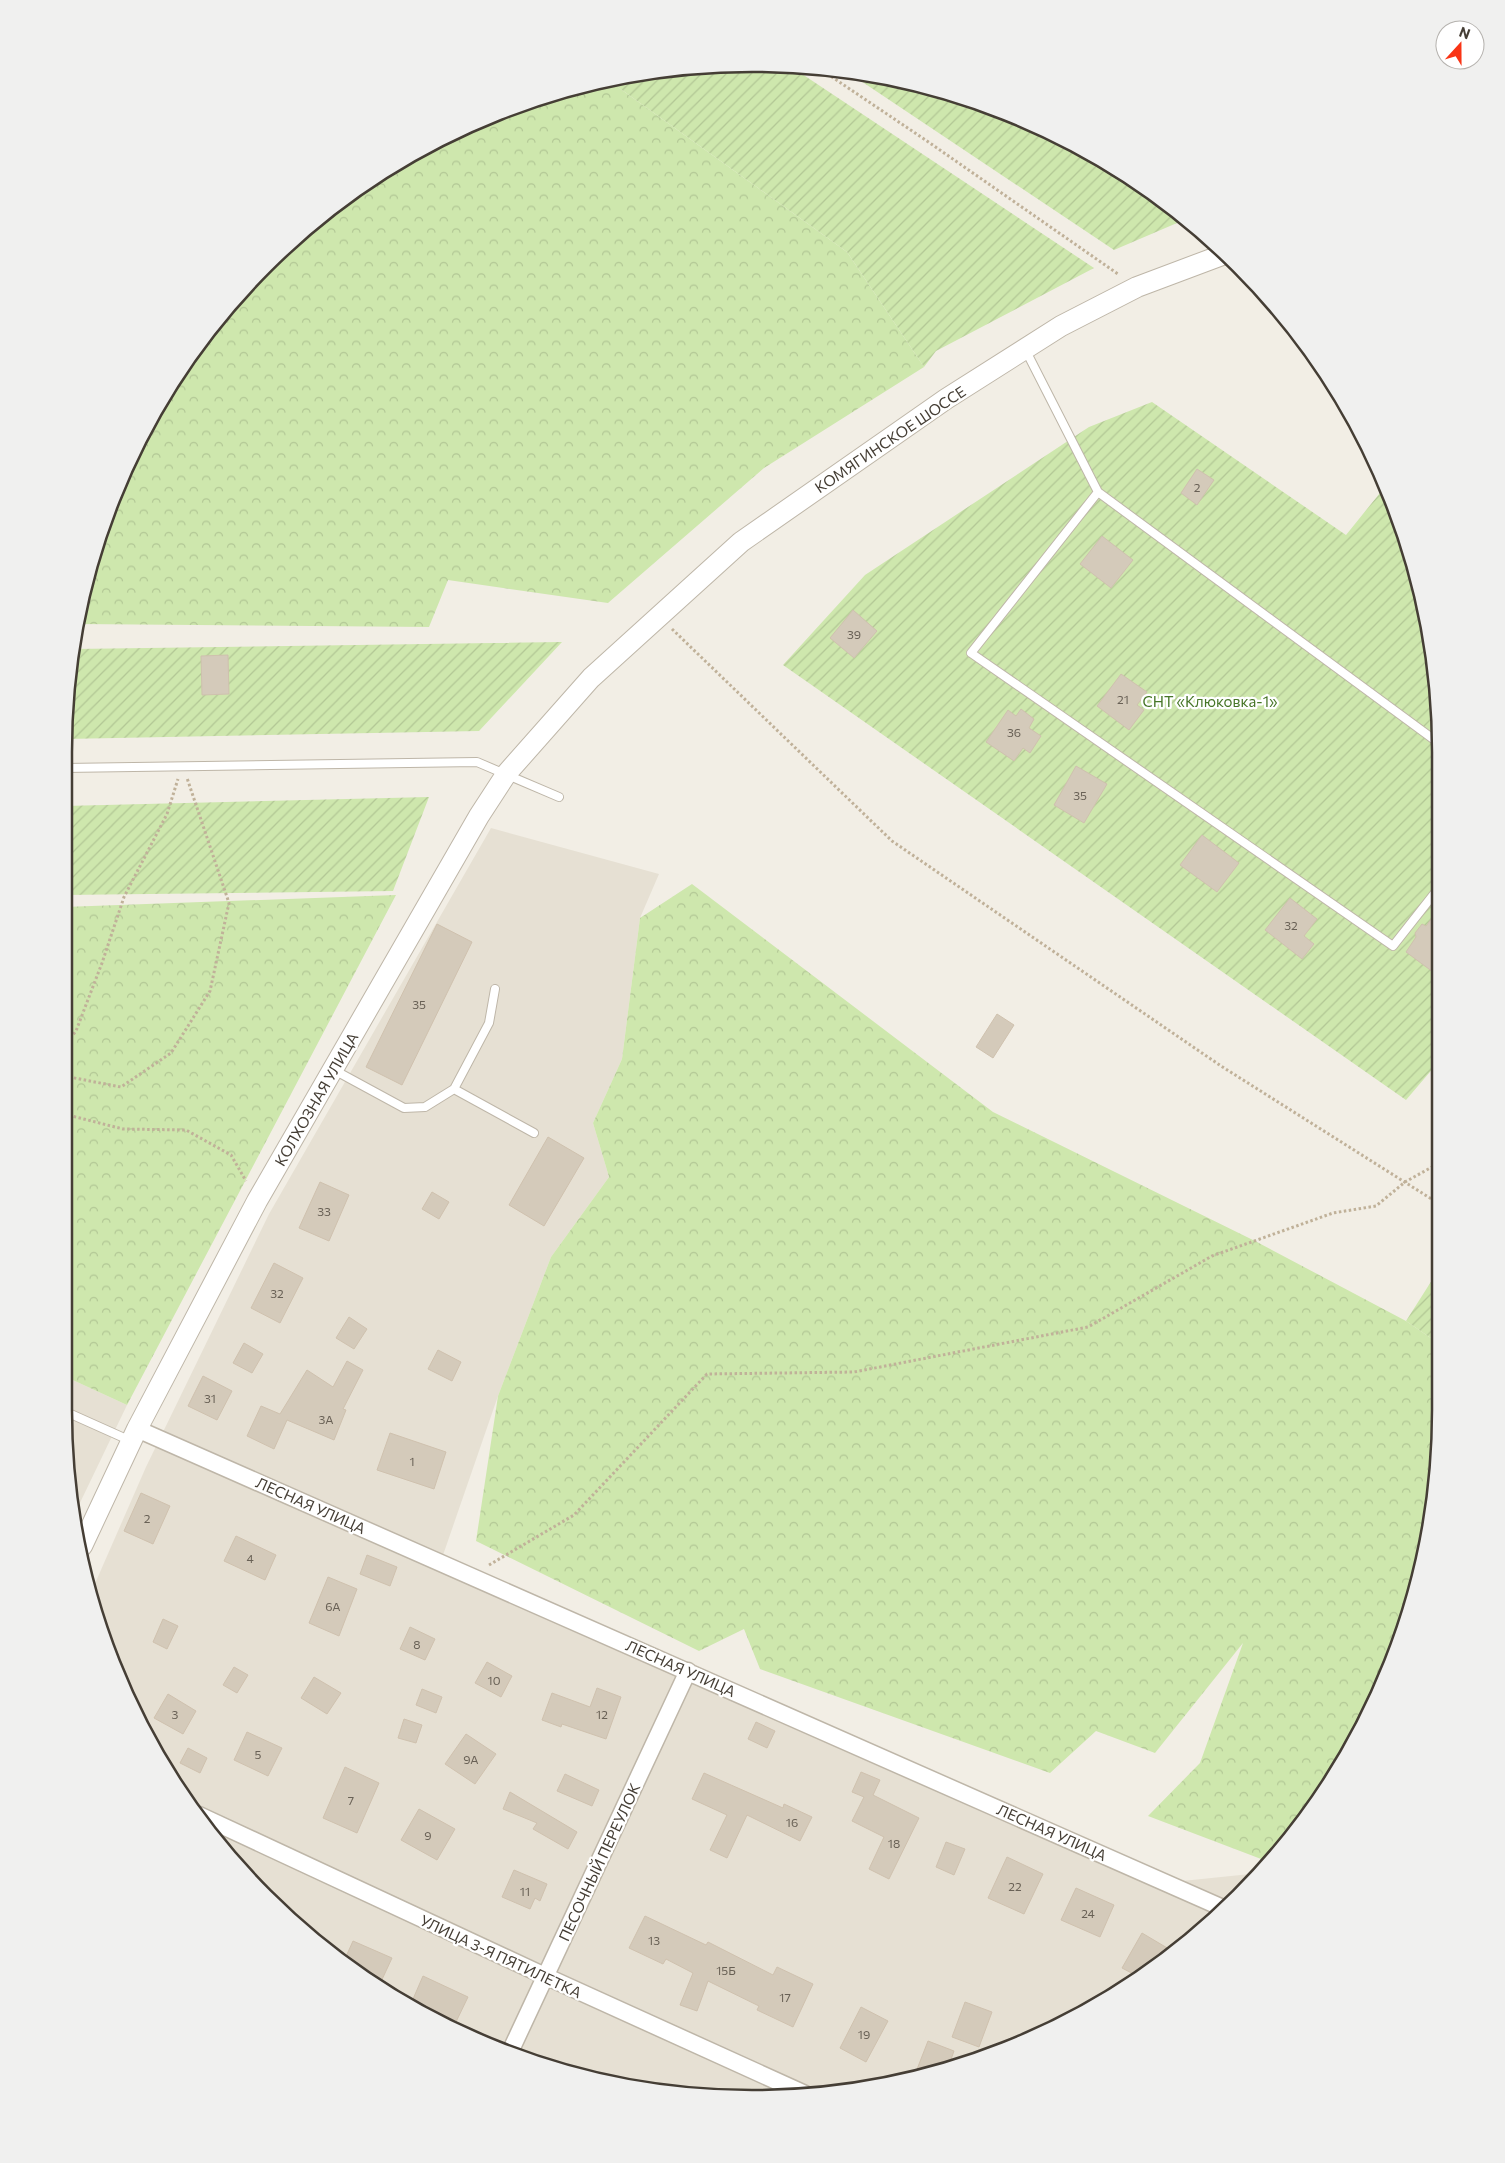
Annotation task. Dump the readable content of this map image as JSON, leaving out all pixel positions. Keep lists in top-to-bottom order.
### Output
{
  "streets": {
    "street": [
      "КОМЯГИНСКОЕ ШОССЕ",
      "КОЛХОЗНАЯ УЛИЦА",
      "ЛЕСНАЯ УЛИЦА",
      "ПЕСОЧНЫЙ ПЕРЕУЛОК",
      "УЛИЦА 3-Я ПЯТИЛЕТКА"
    ]
  },
  "crossings": [
    ["КОМЯГИНСКОЕ ШОССЕ", "КОЛХОЗНАЯ УЛИЦА"],
    ["КОЛХОЗНАЯ УЛИЦА", "ЛЕСНАЯ УЛИЦА"],
    ["ЛЕСНАЯ УЛИЦА", "ПЕСОЧНЫЙ ПЕРЕУЛОК"],
    ["ПЕСОЧНЫЙ ПЕРЕУЛОК", "УЛИЦА 3-Я ПЯТИЛЕТКА"]
  ],
  "parks": ["СНТ «Клюковка-1»"],
  "house_numbers": [
    "2",
    "39",
    "21",
    "36",
    "35",
    "32",
    "35",
    "33",
    "32",
    "31",
    "3А",
    "1",
    "2",
    "4",
    "6А",
    "8",
    "10",
    "3",
    "12",
    "5",
    "9А",
    "7",
    "16",
    "9",
    "18",
    "22",
    "11",
    "24",
    "13",
    "15Б",
    "17",
    "19"
  ],
  "north": "top"
}
